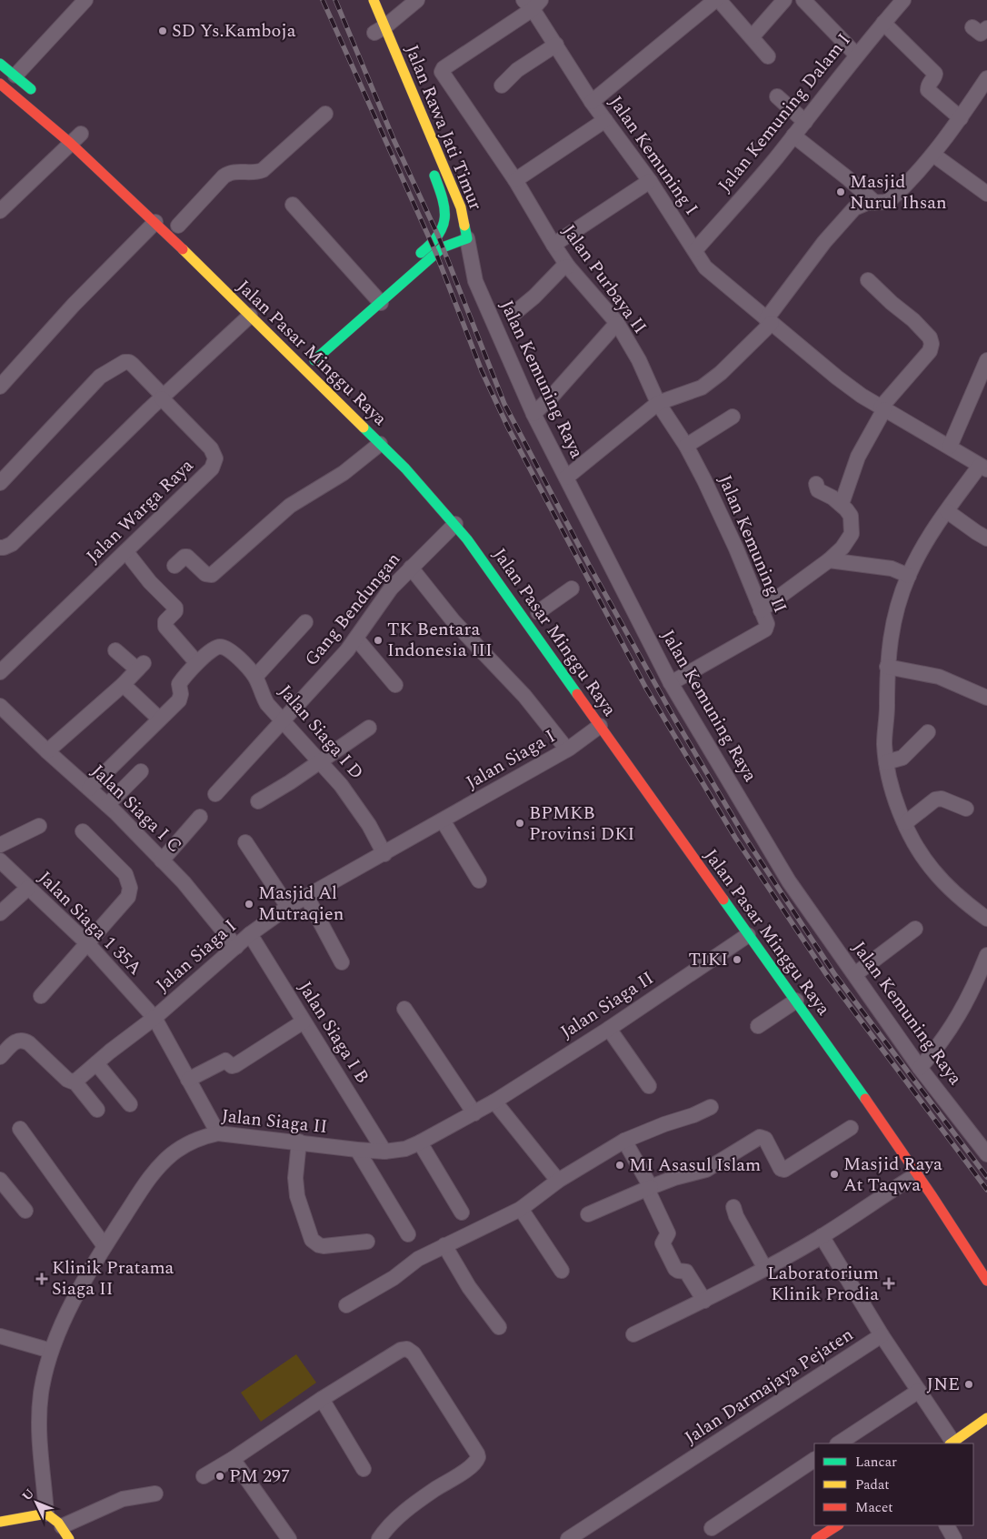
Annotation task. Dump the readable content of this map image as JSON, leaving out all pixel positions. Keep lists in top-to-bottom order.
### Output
{
  "streets": {
    "main road": ["Jalan Rawa Jati Timur", "Jalan Pasar Minggu Raya"],
    "street": [
      "Jalan Kemuning Dalam I",
      "Jalan Kemuning I",
      "Jalan Purbaya II",
      "Jalan Kemuning Raya",
      "Jalan Warga Raya",
      "Jalan Kemuning II",
      "Gang Bendungan",
      "Jalan Siaga I D",
      "Jalan Siaga I",
      "Jalan Siaga I C",
      "Jalan Siaga 1 35A",
      "Jalan Siaga II",
      "Jalan Siaga I B",
      "Jalan Darmajaya Pejaten"
    ]
  },
  "crossings": [
    ["Jalan Kemuning Dalam I", "Jalan Kemuning I"],
    ["Jalan Rawa Jati Timur", "Jalan Kemuning Raya"],
    ["Jalan Kemuning I", "Jalan Purbaya II"],
    ["Jalan Purbaya II", "Jalan Kemuning II"],
    ["Jalan Pasar Minggu Raya", "Gang Bendungan"],
    ["Jalan Pasar Minggu Raya", "Jalan Siaga I"],
    ["Jalan Pasar Minggu Raya", "Jalan Siaga II"],
    ["Jalan Kemuning Raya", "Jalan Kemuning II"],
    ["Gang Bendungan", "Jalan Siaga I D"],
    ["Jalan Siaga I D", "Jalan Siaga I"],
    ["Jalan Siaga I", "Jalan Siaga I C"],
    ["Jalan Siaga I", "Jalan Siaga 1 35A"],
    ["Jalan Siaga I", "Jalan Siaga I B"],
    ["Jalan Siaga 1 35A", "Jalan Siaga II"],
    ["Jalan Siaga II", "Jalan Siaga I B"]
  ],
  "places": {
    "other": [
      "SD Ys.Kamboja",
      "Masjid Nurul Ihsan",
      "TK Bentara Indonesia III",
      "BPMKB Provinsi DKI",
      "Masjid Al Mutraqien",
      "TIKI",
      "MI Asasul Islam",
      "Masjid Raya At Taqwa",
      "JNE",
      "PM 297"
    ],
    "health": ["Klinik Pratama Siaga II", "Laboratorium Klinik Prodia"]
  },
  "legend": ["Lancar", "Padat", "Macet"],
  "north": "top left"
}
